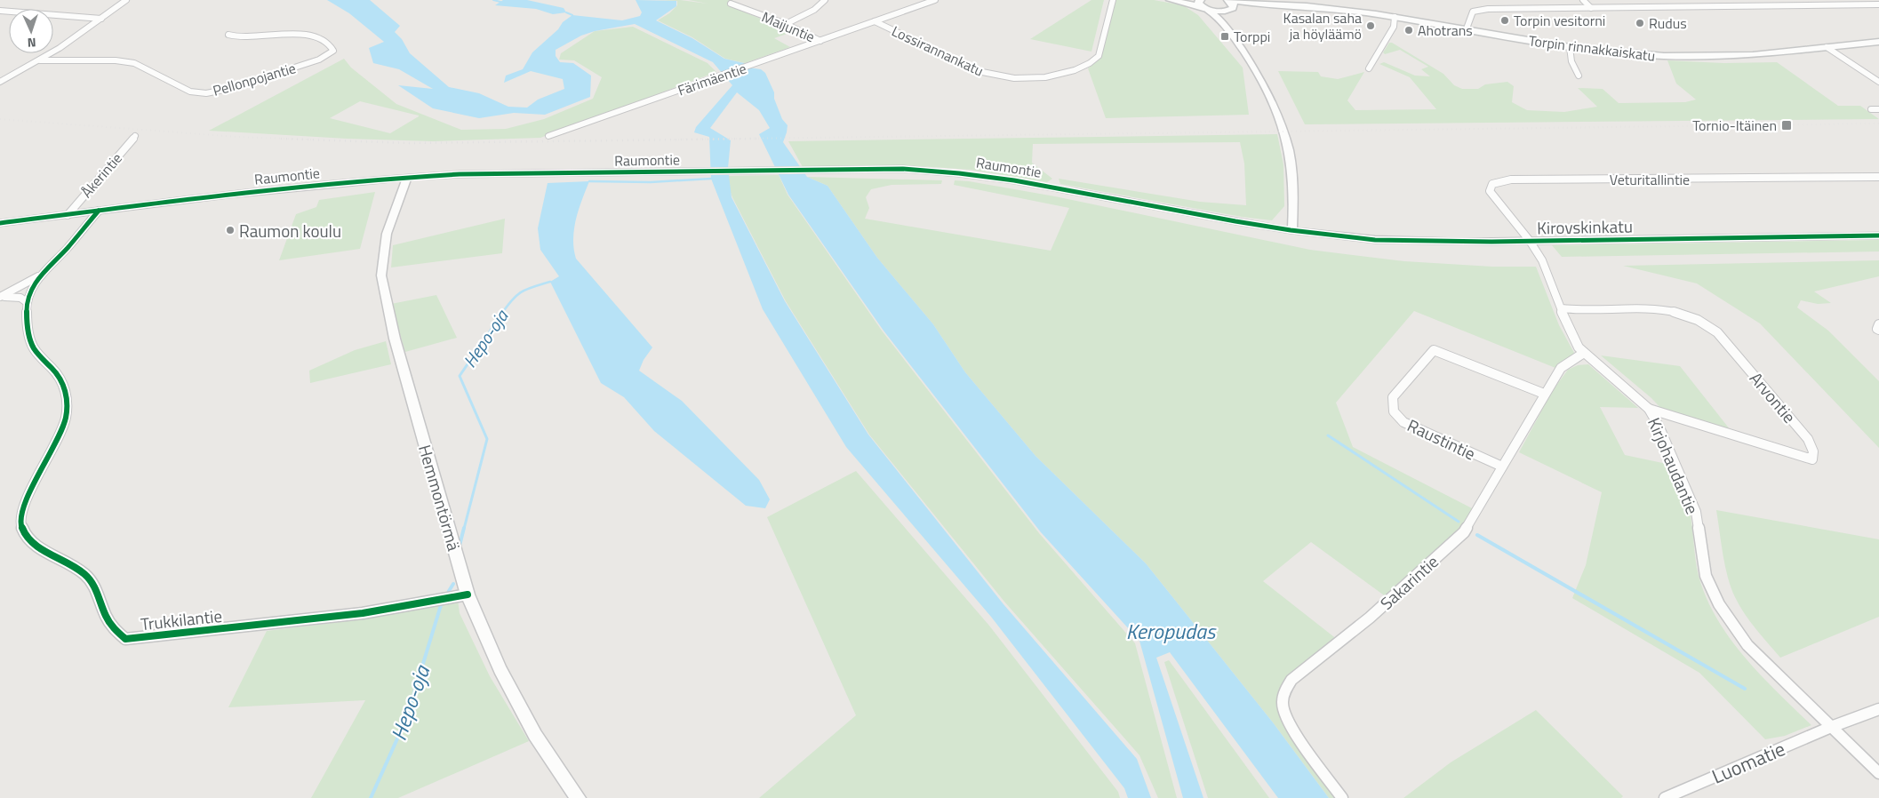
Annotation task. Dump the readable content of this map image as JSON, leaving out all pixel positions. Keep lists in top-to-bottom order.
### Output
{
  "streets": {
    "main road": ["Torpin rinnakkaiskatu"],
    "street": [
      "Maijuntie",
      "Lossirannankatu",
      "Pellonpojantie",
      "Färimäentie",
      "Raumontie",
      "Åkerintie",
      "Veturitallintie",
      "Kirovskinkatu",
      "Arvontie",
      "Raustintie",
      "Kirjohaudantie",
      "Hemmontörmä",
      "Sakarintie",
      "Trukkilantie",
      "Luomatie"
    ]
  },
  "crossings": [
    ["Maijuntie", "Färimäentie"],
    ["Lossirannankatu", "Färimäentie"],
    ["Raumontie", "Åkerintie"],
    ["Raumontie", "Kirovskinkatu"],
    ["Raumontie", "Hemmontörmä"],
    ["Veturitallintie", "Kirovskinkatu"],
    ["Veturitallintie", "Kirjohaudantie"],
    ["Kirovskinkatu", "Kirjohaudantie"],
    ["Arvontie", "Kirjohaudantie"],
    ["Raustintie", "Sakarintie"],
    ["Kirjohaudantie", "Sakarintie"],
    ["Kirjohaudantie", "Luomatie"],
    ["Hemmontörmä", "Trukkilantie"]
  ],
  "water": ["Hepo-oja", "Keropudas"],
  "places": {
    "other": [
      "Torpin vesitorni",
      "Rudus",
      "Kasalan saha ja höyläämö",
      "Ahotrans",
      "Raumon koulu"
    ],
    "transit": ["Torppi", "Tornio-Itäinen"]
  },
  "north": "bottom"
}
